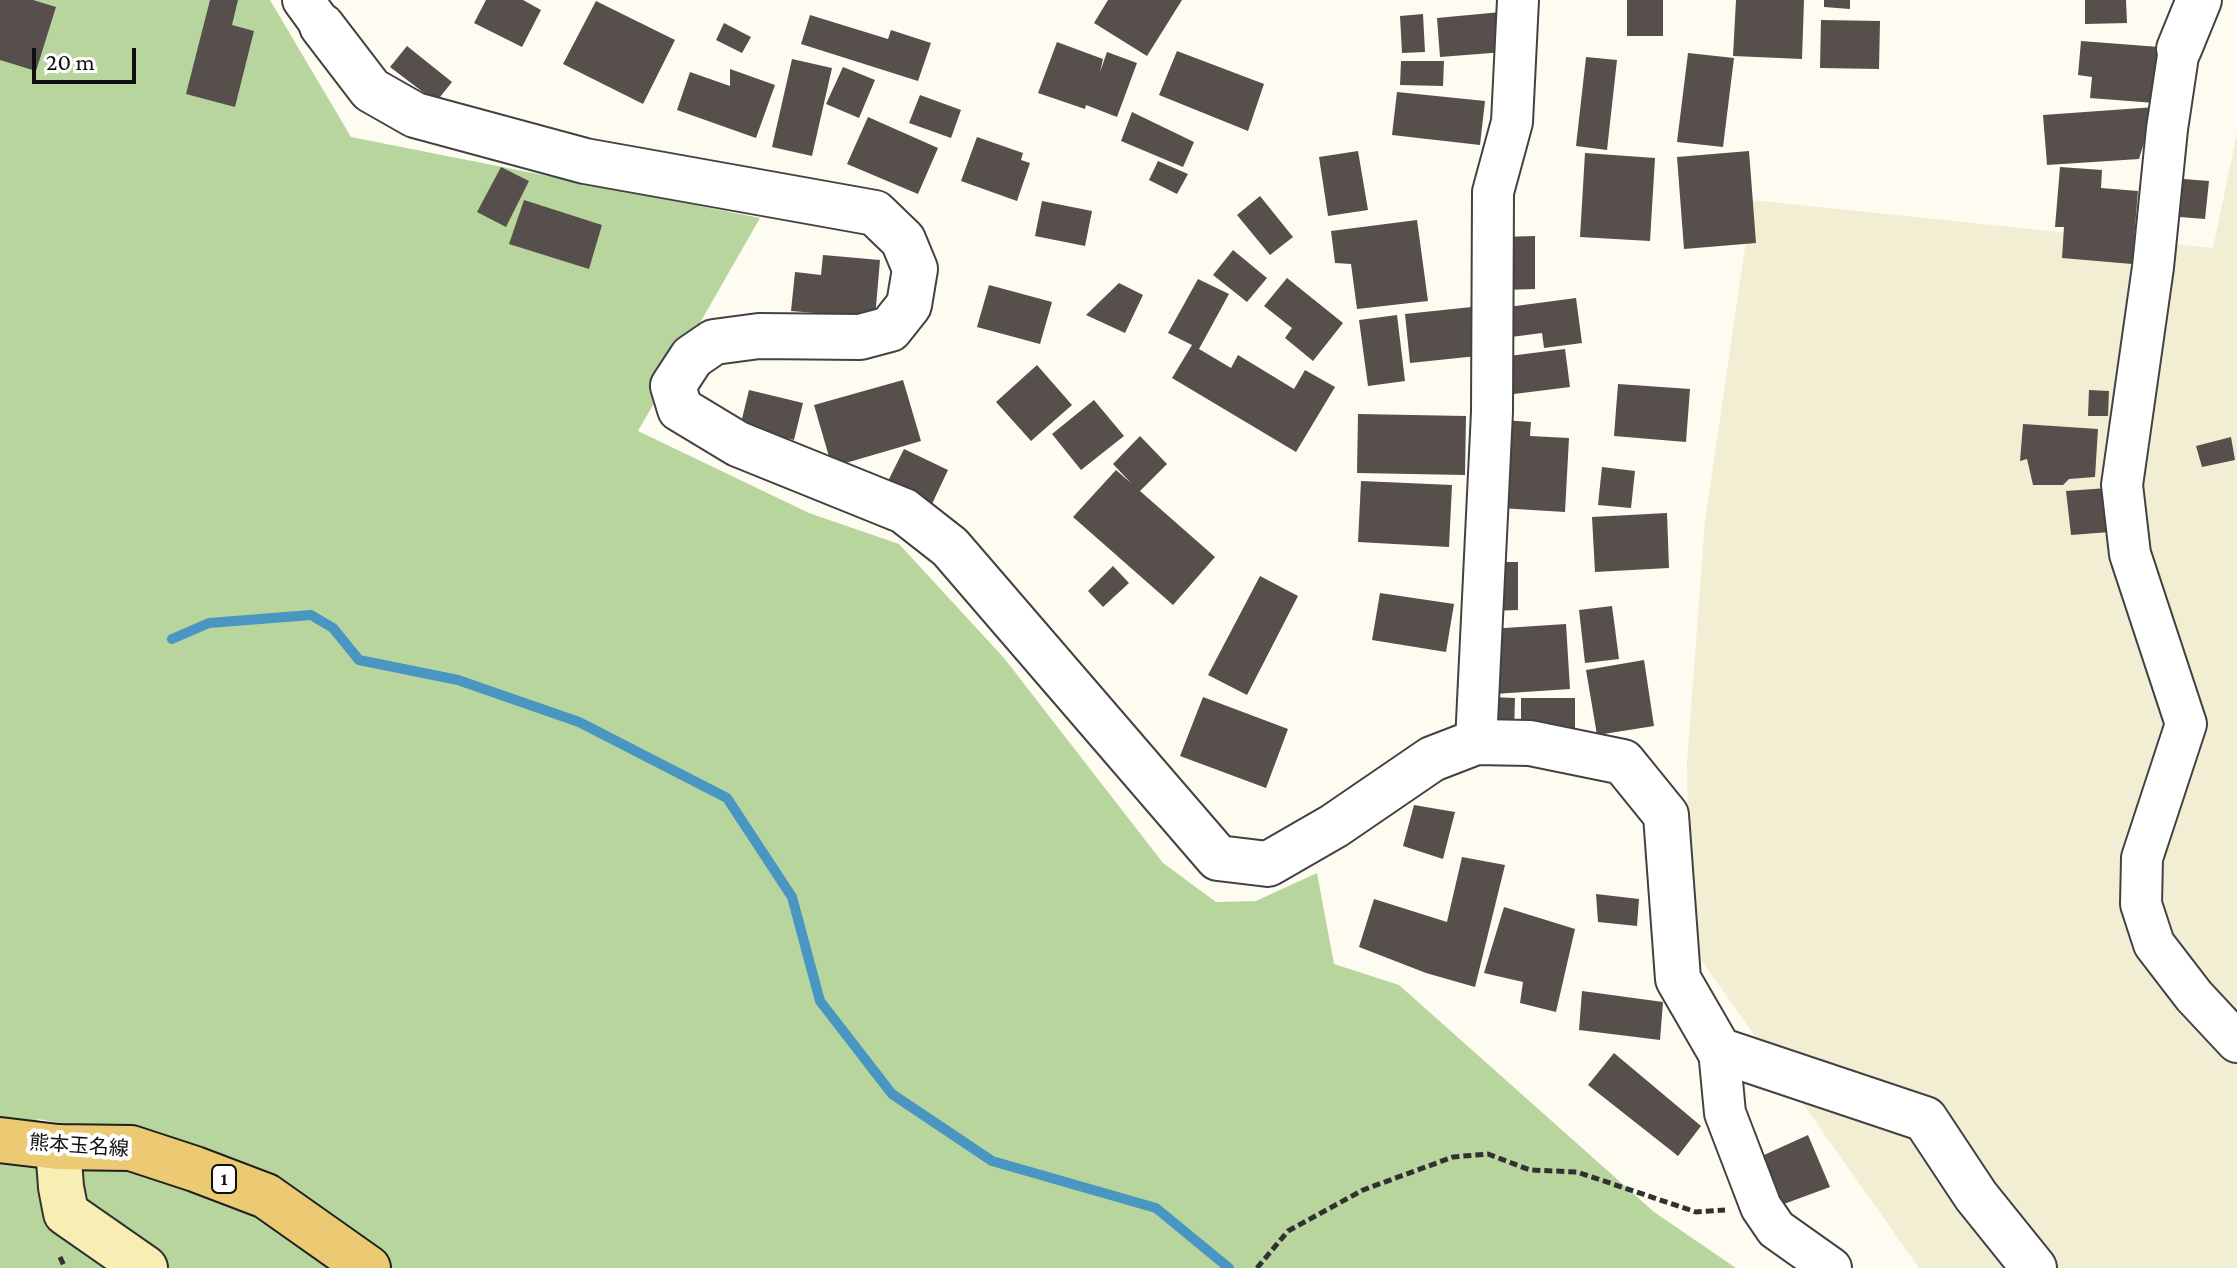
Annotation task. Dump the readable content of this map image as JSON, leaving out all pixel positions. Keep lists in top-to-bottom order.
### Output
{
  "streets": {
    "main road": ["熊本玉名線", "1"]
  },
  "scale_bar": "20 m"
}
